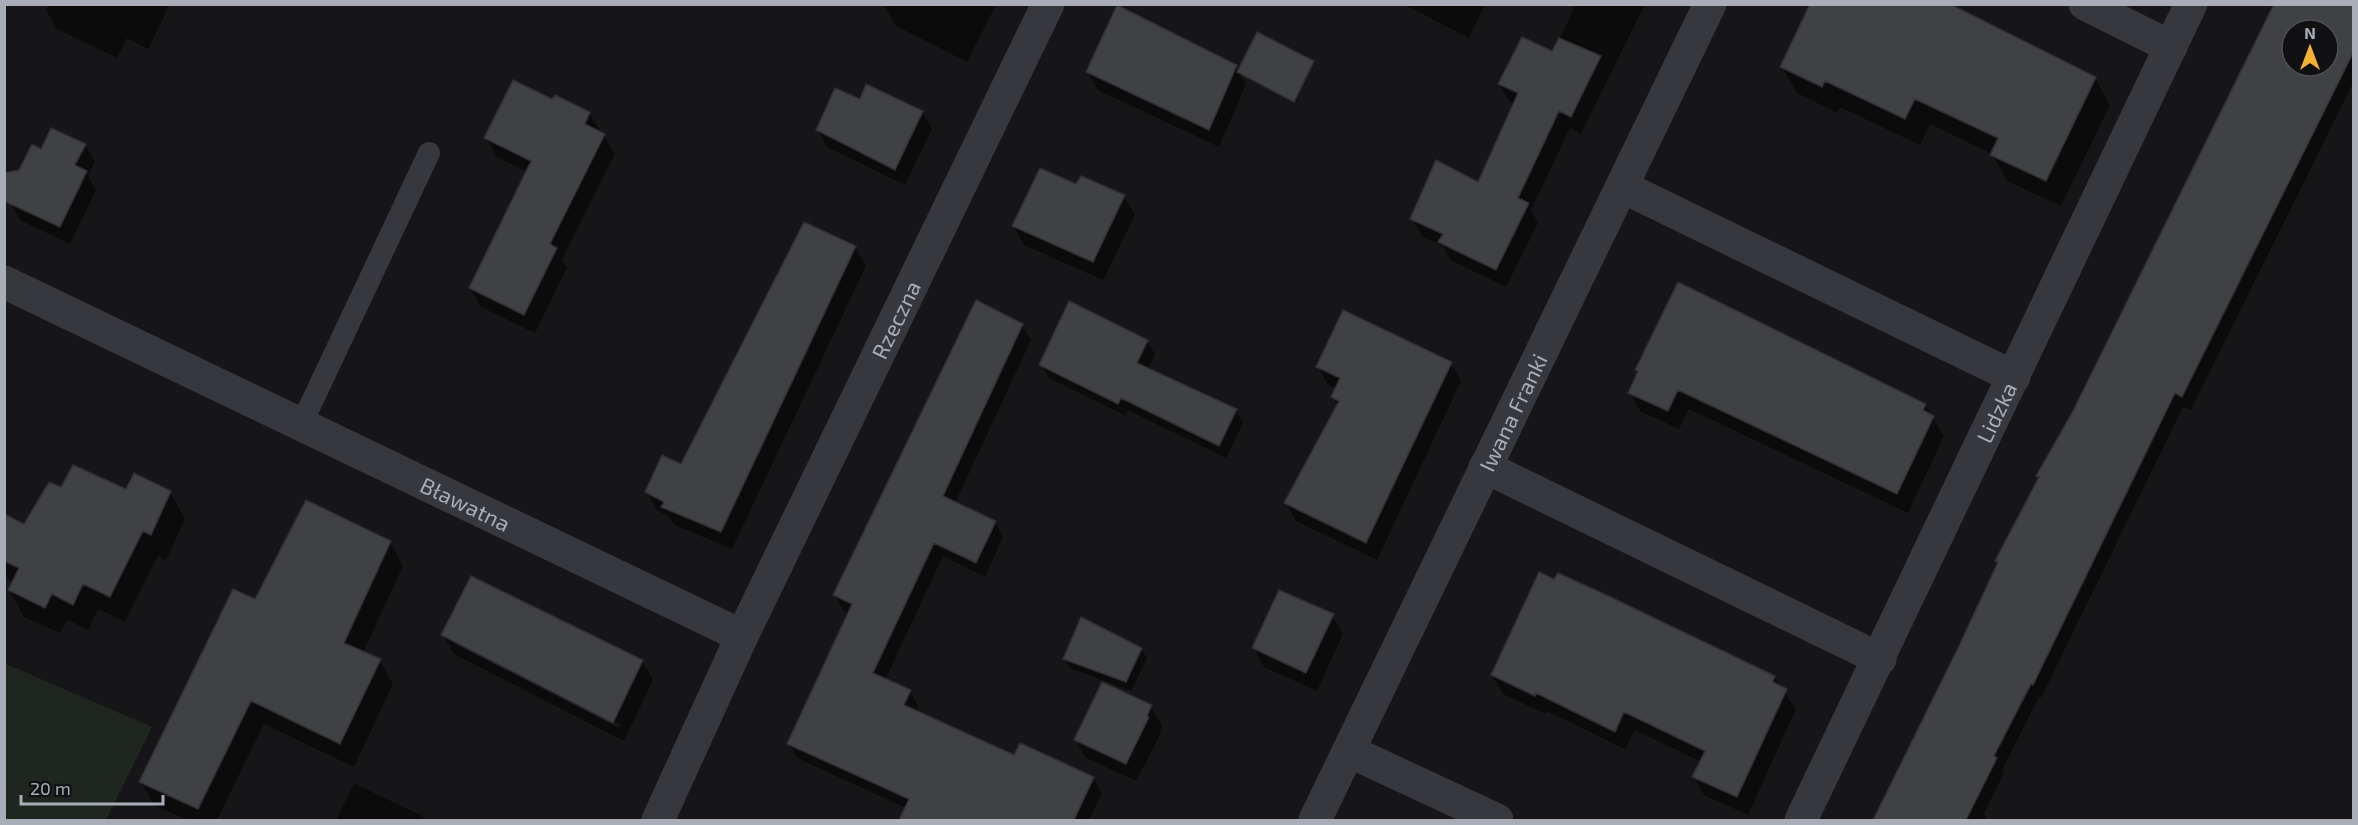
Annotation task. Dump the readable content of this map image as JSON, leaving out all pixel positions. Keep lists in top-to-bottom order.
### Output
{
  "streets": {
    "street": [
      "Rzeczna",
      "Iwana Franki",
      "Lidzka",
      "Bławatna"
    ]
  },
  "crossings": [
    ["Rzeczna", "Bławatna"]
  ],
  "scale_bar": "20 m",
  "north": "top"
}
